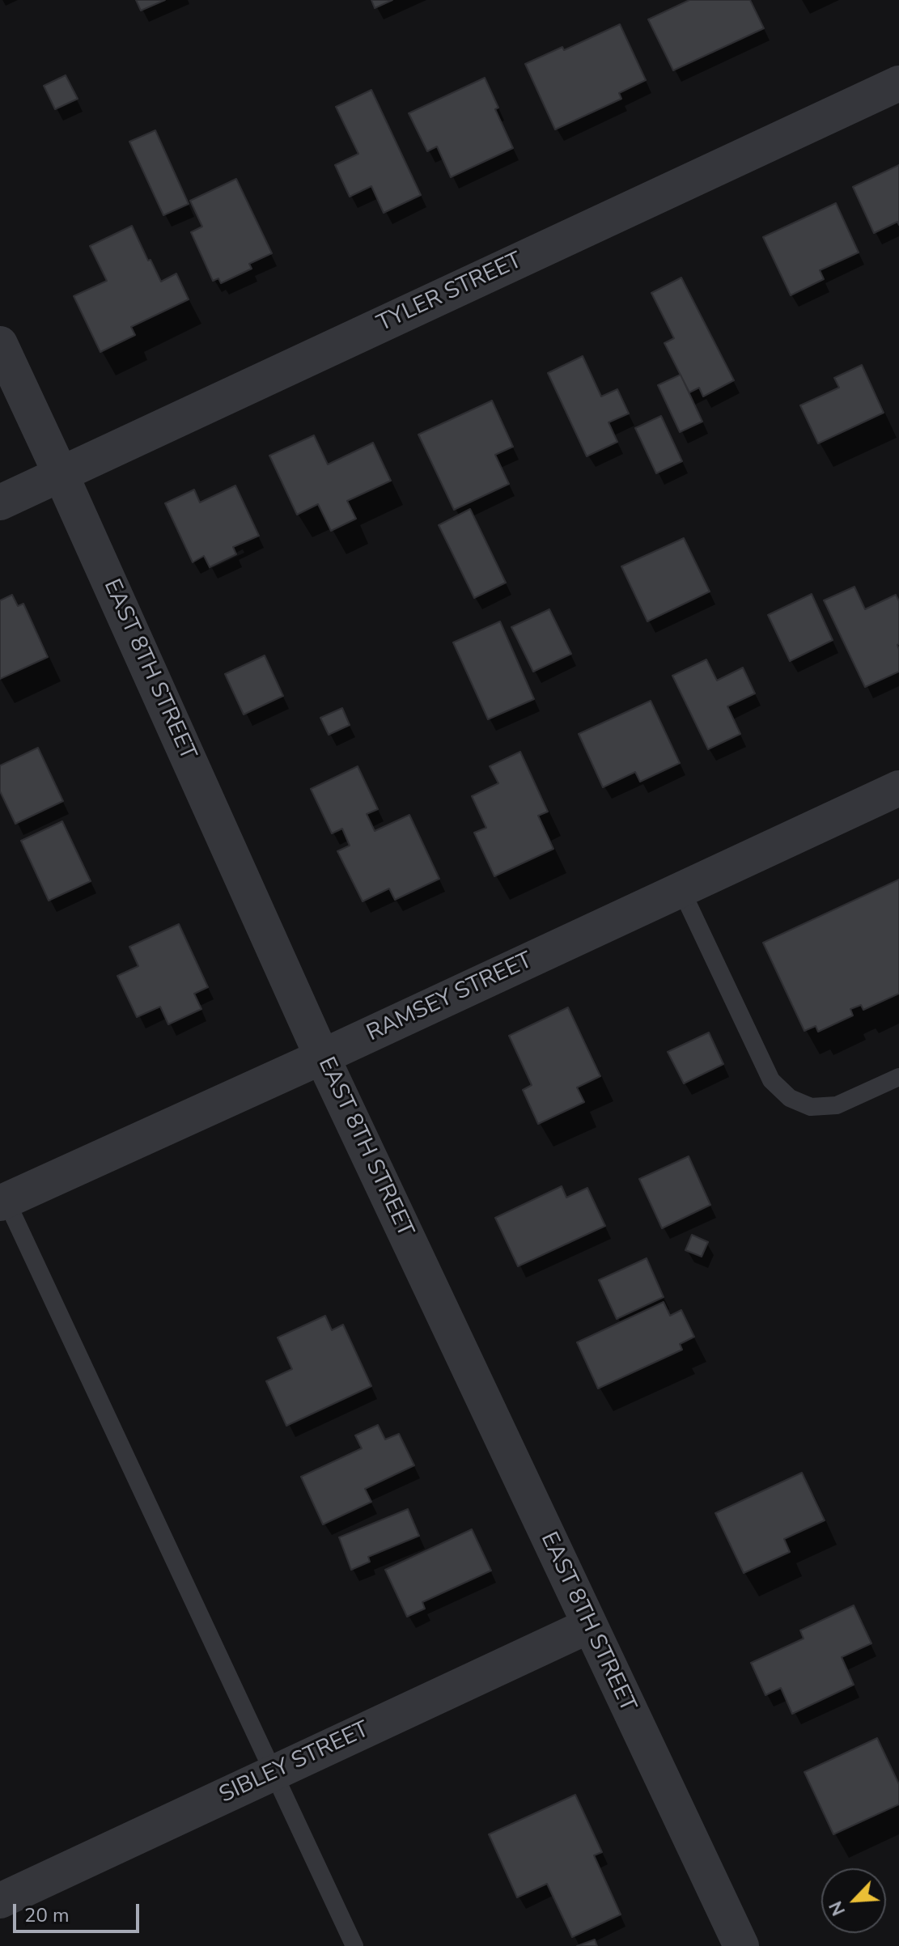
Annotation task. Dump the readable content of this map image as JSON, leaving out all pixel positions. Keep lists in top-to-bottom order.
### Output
{
  "streets": {
    "street": [
      "TYLER STREET",
      "EAST 8TH STREET",
      "RAMSEY STREET",
      "SIBLEY STREET"
    ]
  },
  "crossings": [
    ["TYLER STREET", "EAST 8TH STREET"],
    ["EAST 8TH STREET", "RAMSEY STREET"],
    ["EAST 8TH STREET", "SIBLEY STREET"]
  ],
  "scale_bar": "20 m",
  "north": "bottom left"
}
